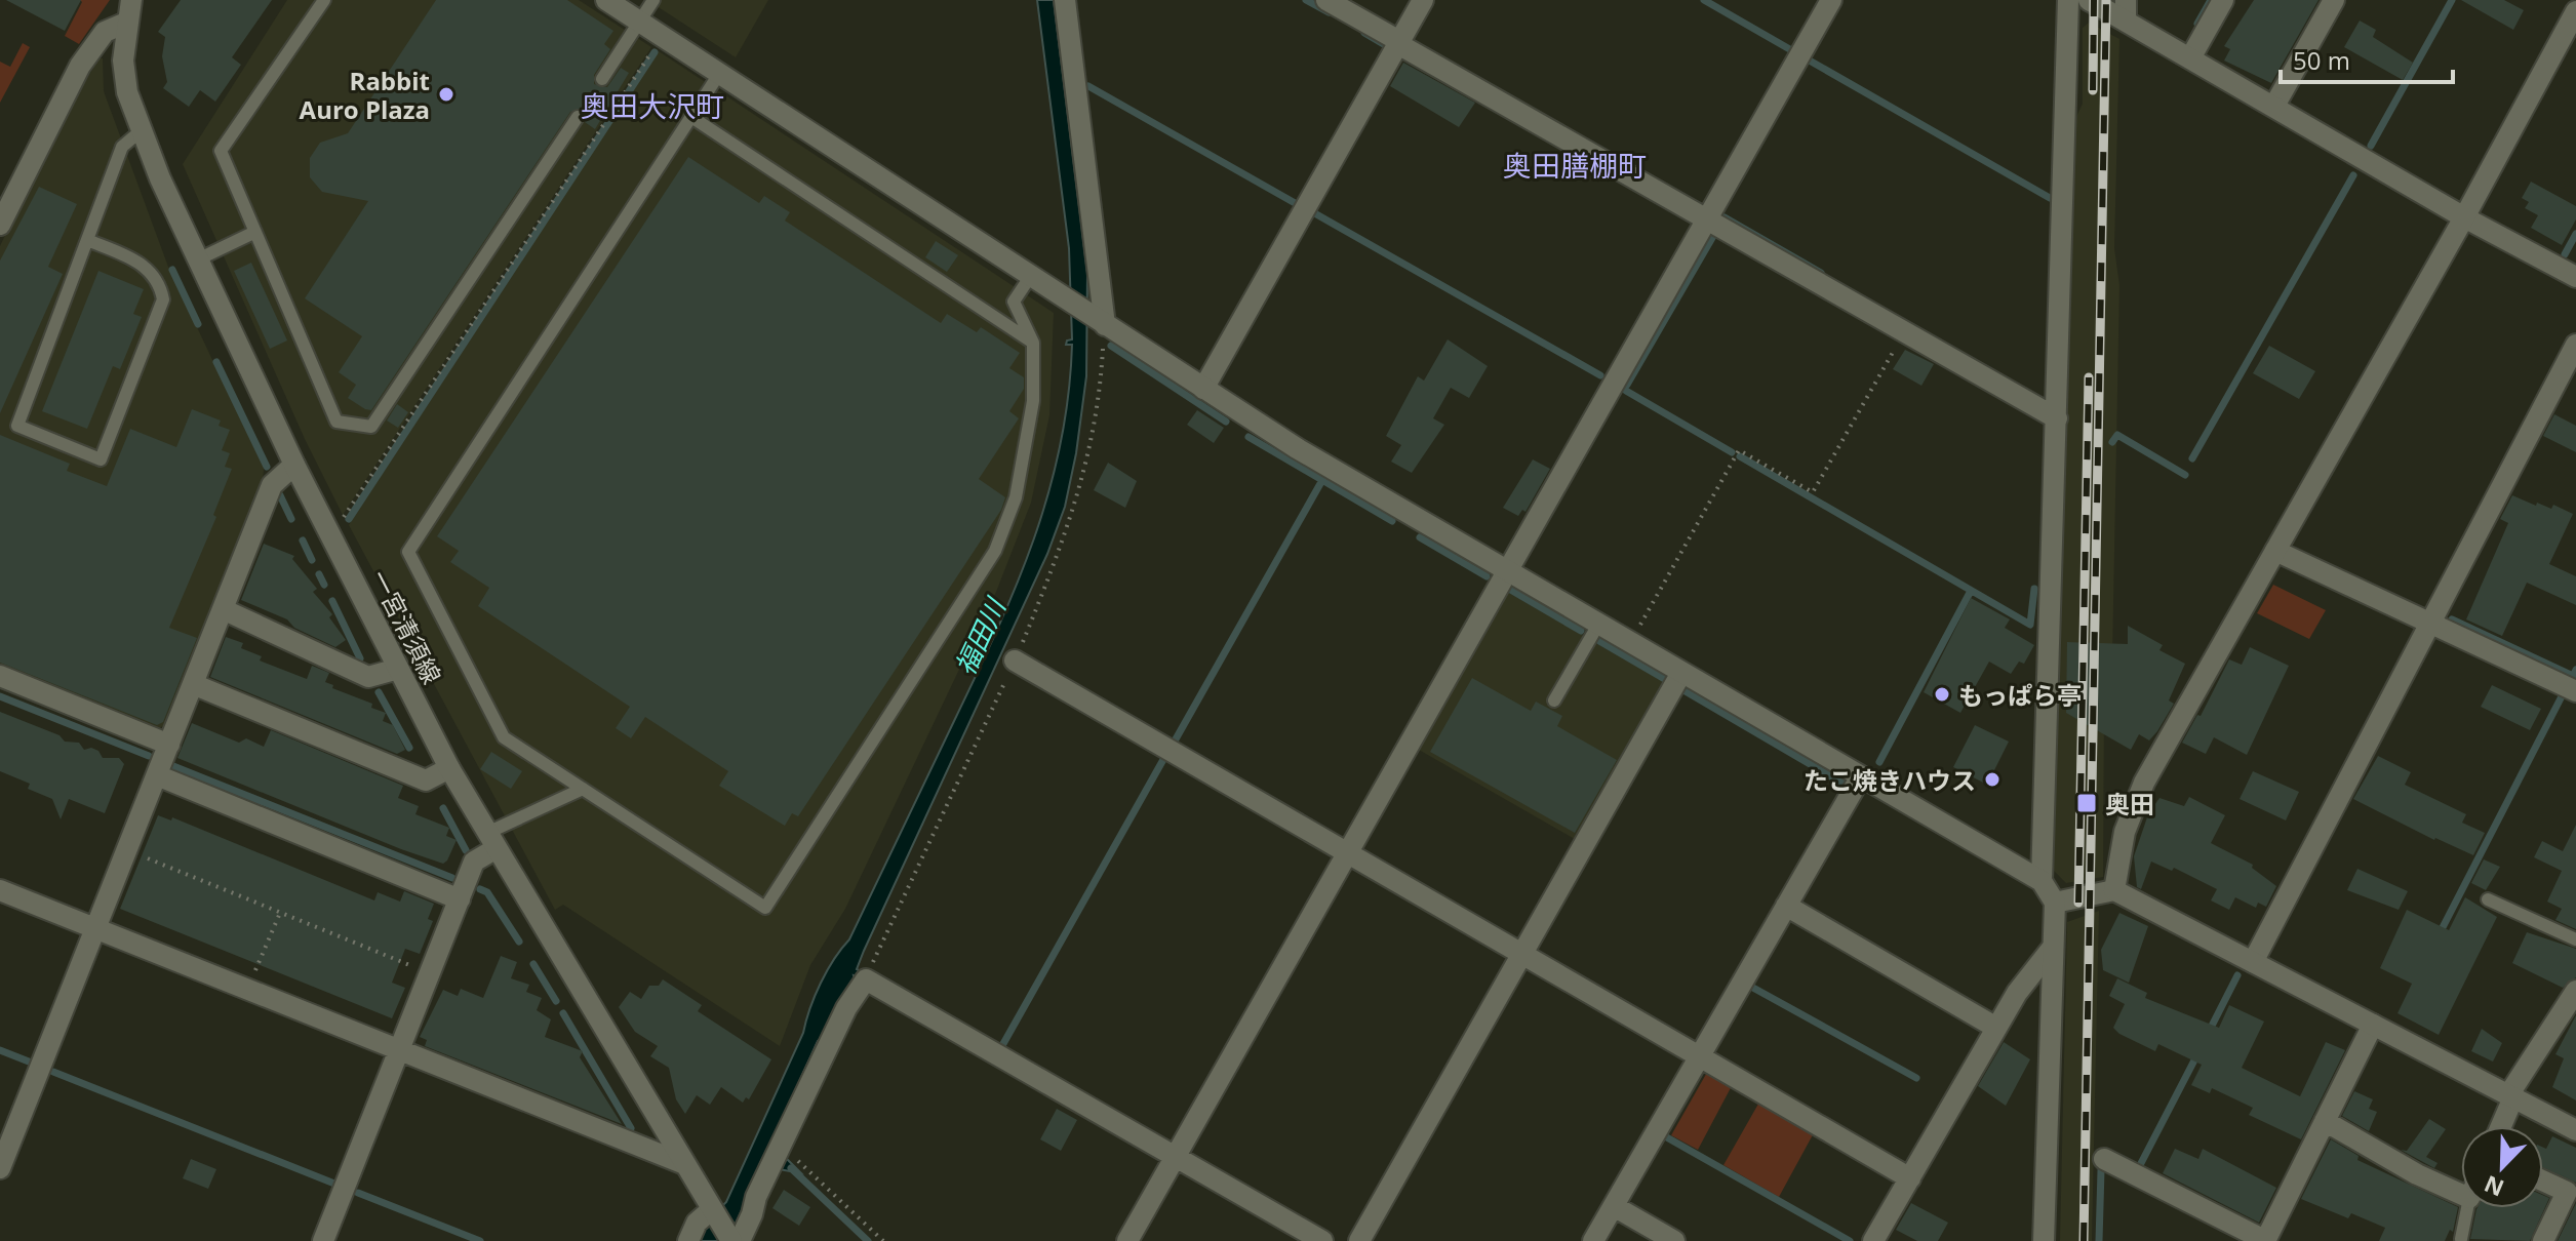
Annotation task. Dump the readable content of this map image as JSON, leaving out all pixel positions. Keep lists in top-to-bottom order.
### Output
{
  "streets": {
    "street": ["一宮清須線"]
  },
  "districts": ["奥田大沢町", "奥田膳棚町"],
  "water": ["福田川"],
  "places": {
    "other": ["Rabbit Auro Plaza", "もっぱら亭", "たこ焼きハウス"],
    "transit": ["奥田"]
  },
  "scale_bar": "50 m",
  "north": "bottom left"
}
